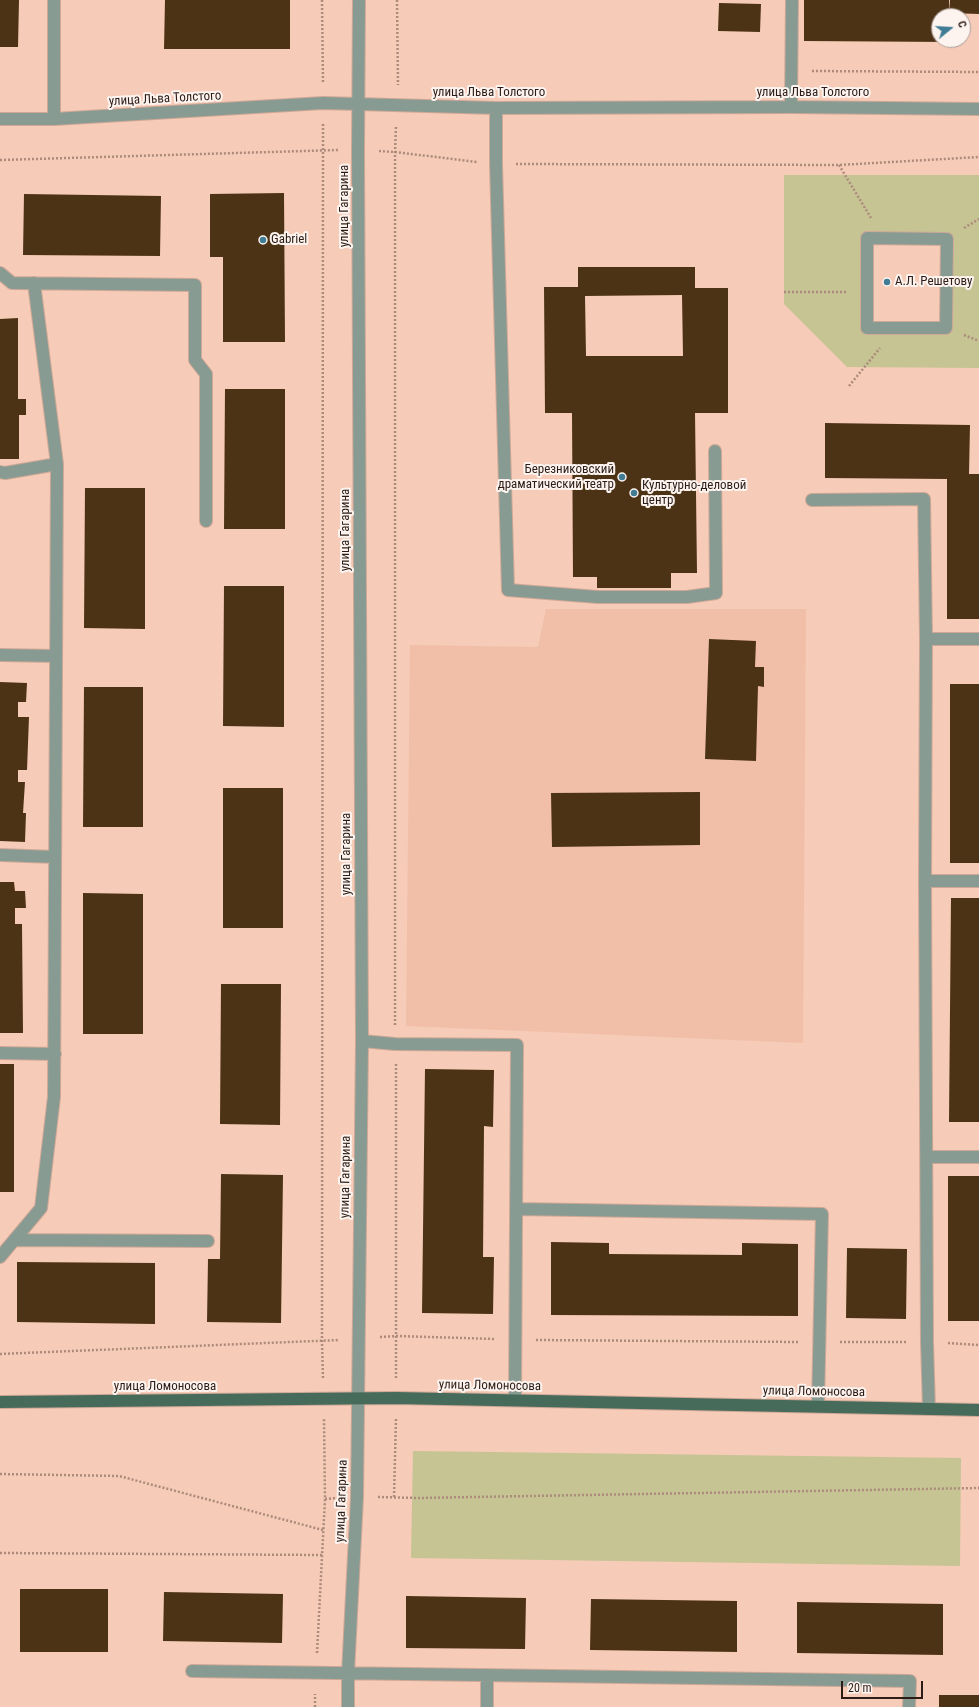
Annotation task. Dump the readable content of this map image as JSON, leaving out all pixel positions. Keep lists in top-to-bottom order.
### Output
{
  "streets": {
    "main road": ["улица Ломоносова"],
    "street": ["улица Льва Толстого", "улица Гагарина"]
  },
  "crossings": [
    ["улица Льва Толстого", "улица Гагарина"],
    ["улица Гагарина", "улица Ломоносова"]
  ],
  "places": [
    "Gabriel",
    "А.Л. Решетову",
    "Березниковский драматический театр",
    "Культурно-деловой центр"
  ],
  "scale_bar": "20 m",
  "north": "right"
}
